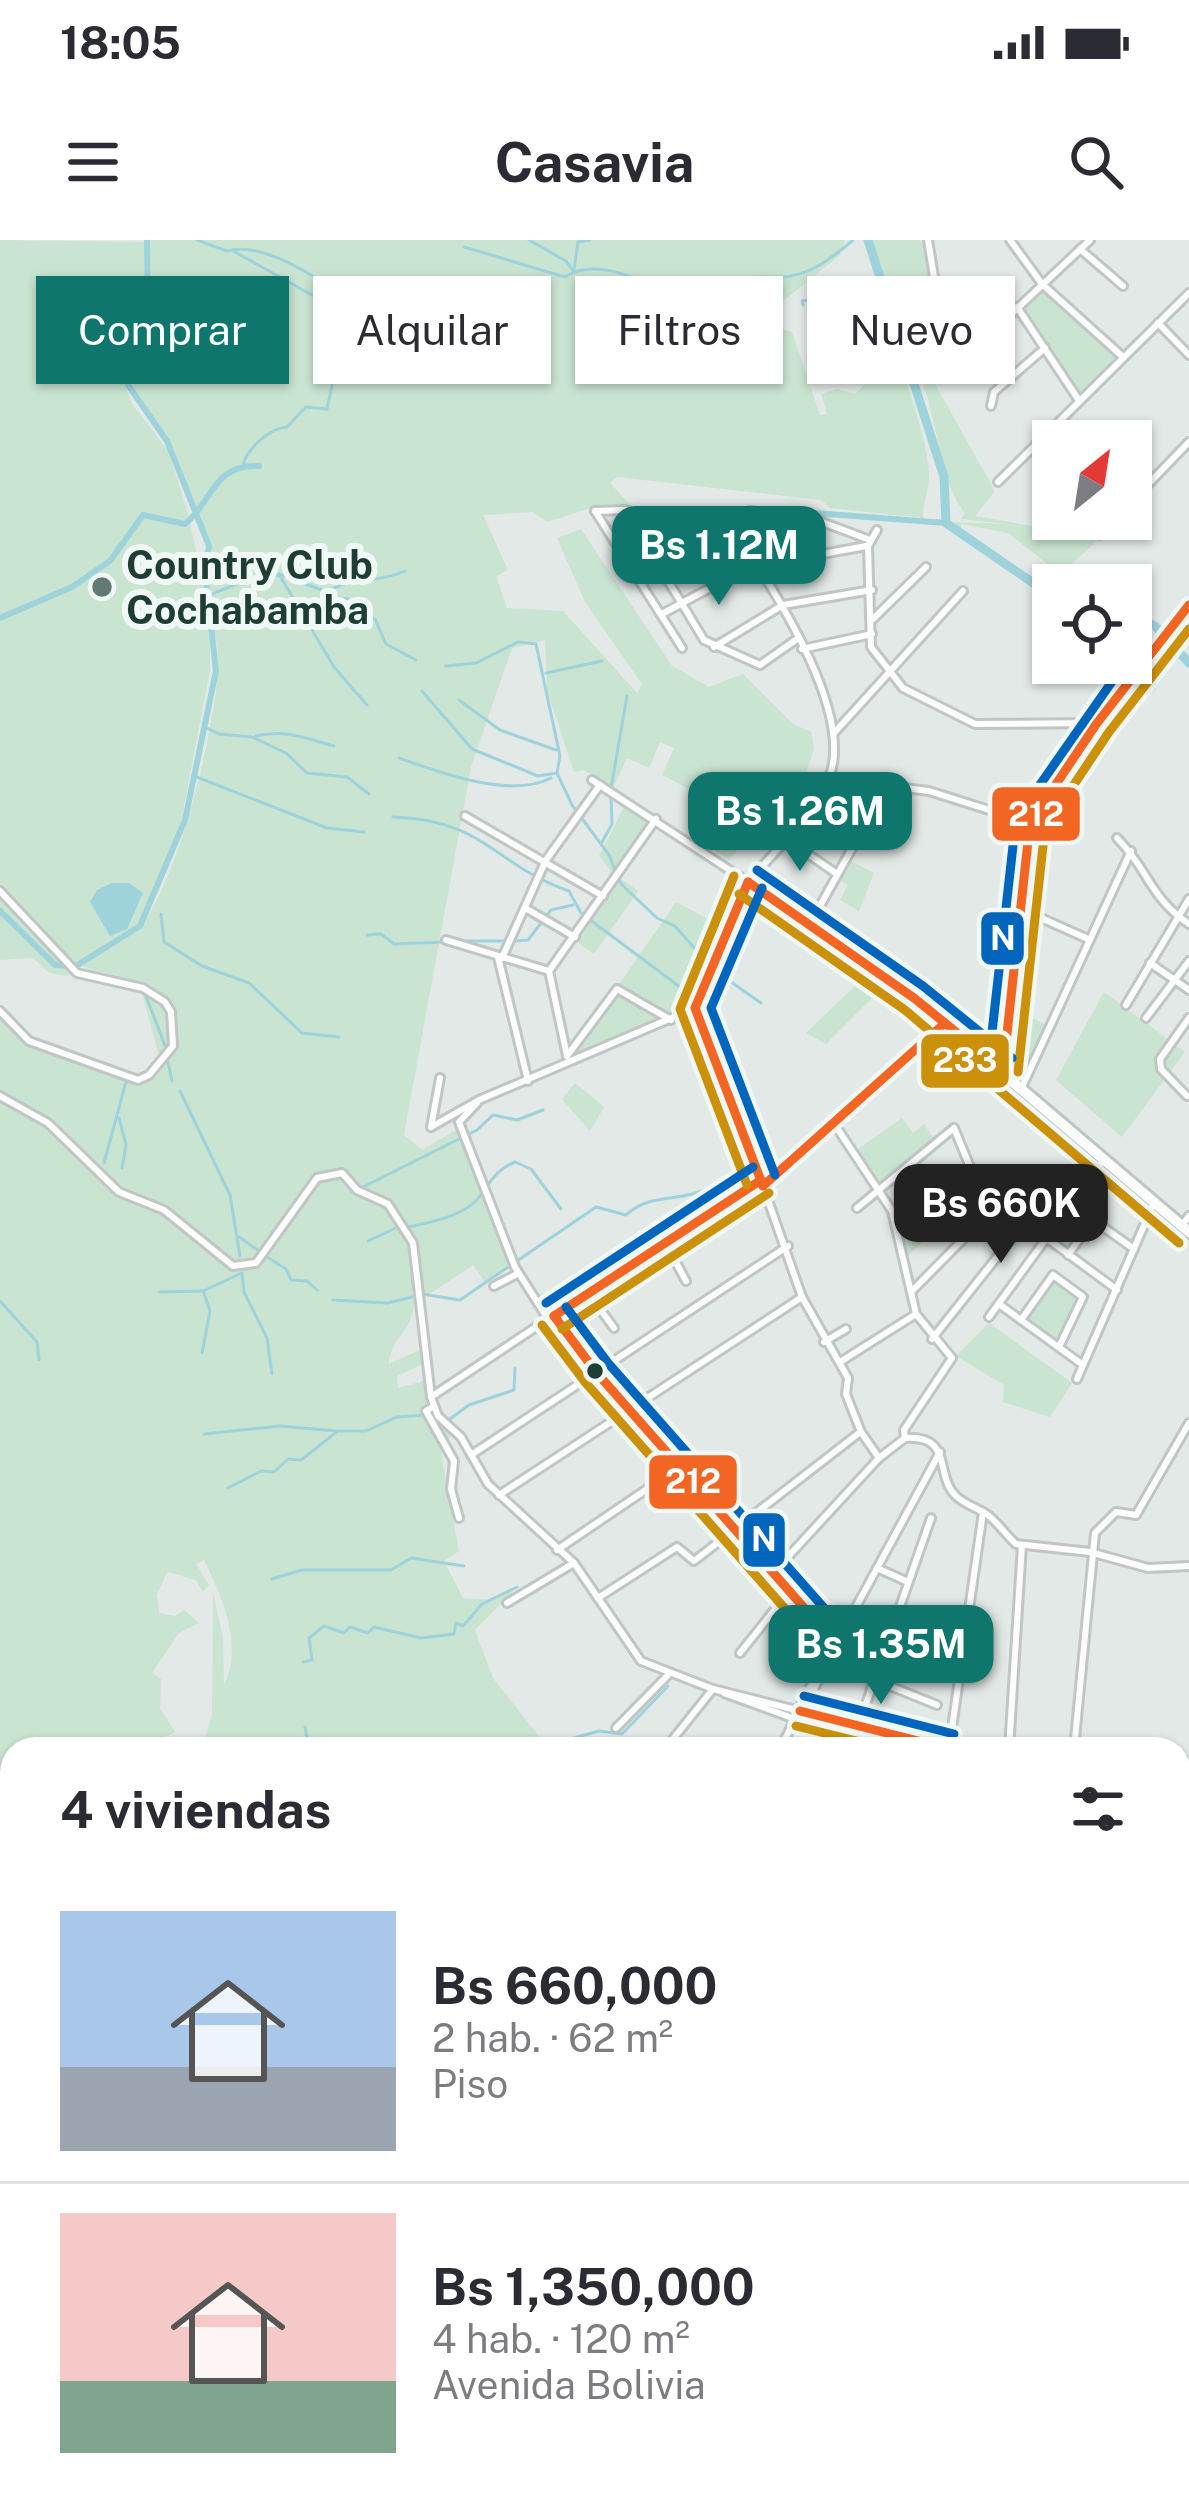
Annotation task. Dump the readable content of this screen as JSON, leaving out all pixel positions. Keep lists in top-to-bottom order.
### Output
{
  "places": ["Country Club Cochabamba"],
  "lines": ["transit line 212", "transit line 233", "transit line N"],
  "north": "top right",
  "page": {
    "status": "18:05",
    "header": "Casavia",
    "chip": [
      "Comprar",
      "Alquilar",
      "Filtros",
      "Nuevo"
    ],
    "price": [
      "Bs 1.12M",
      "Bs 1.26M",
      "Bs 660K",
      "Bs 1.35M"
    ],
    "heading": "4 viviendas",
    "list": [
      {
        "name": "Bs 660,000",
        "note": "2 hab. · 62 m² · Piso"
      },
      {
        "name": "Bs 1,350,000",
        "note": "4 hab. · 120 m² · Avenida Bolivia"
      }
    ]
  }
}
